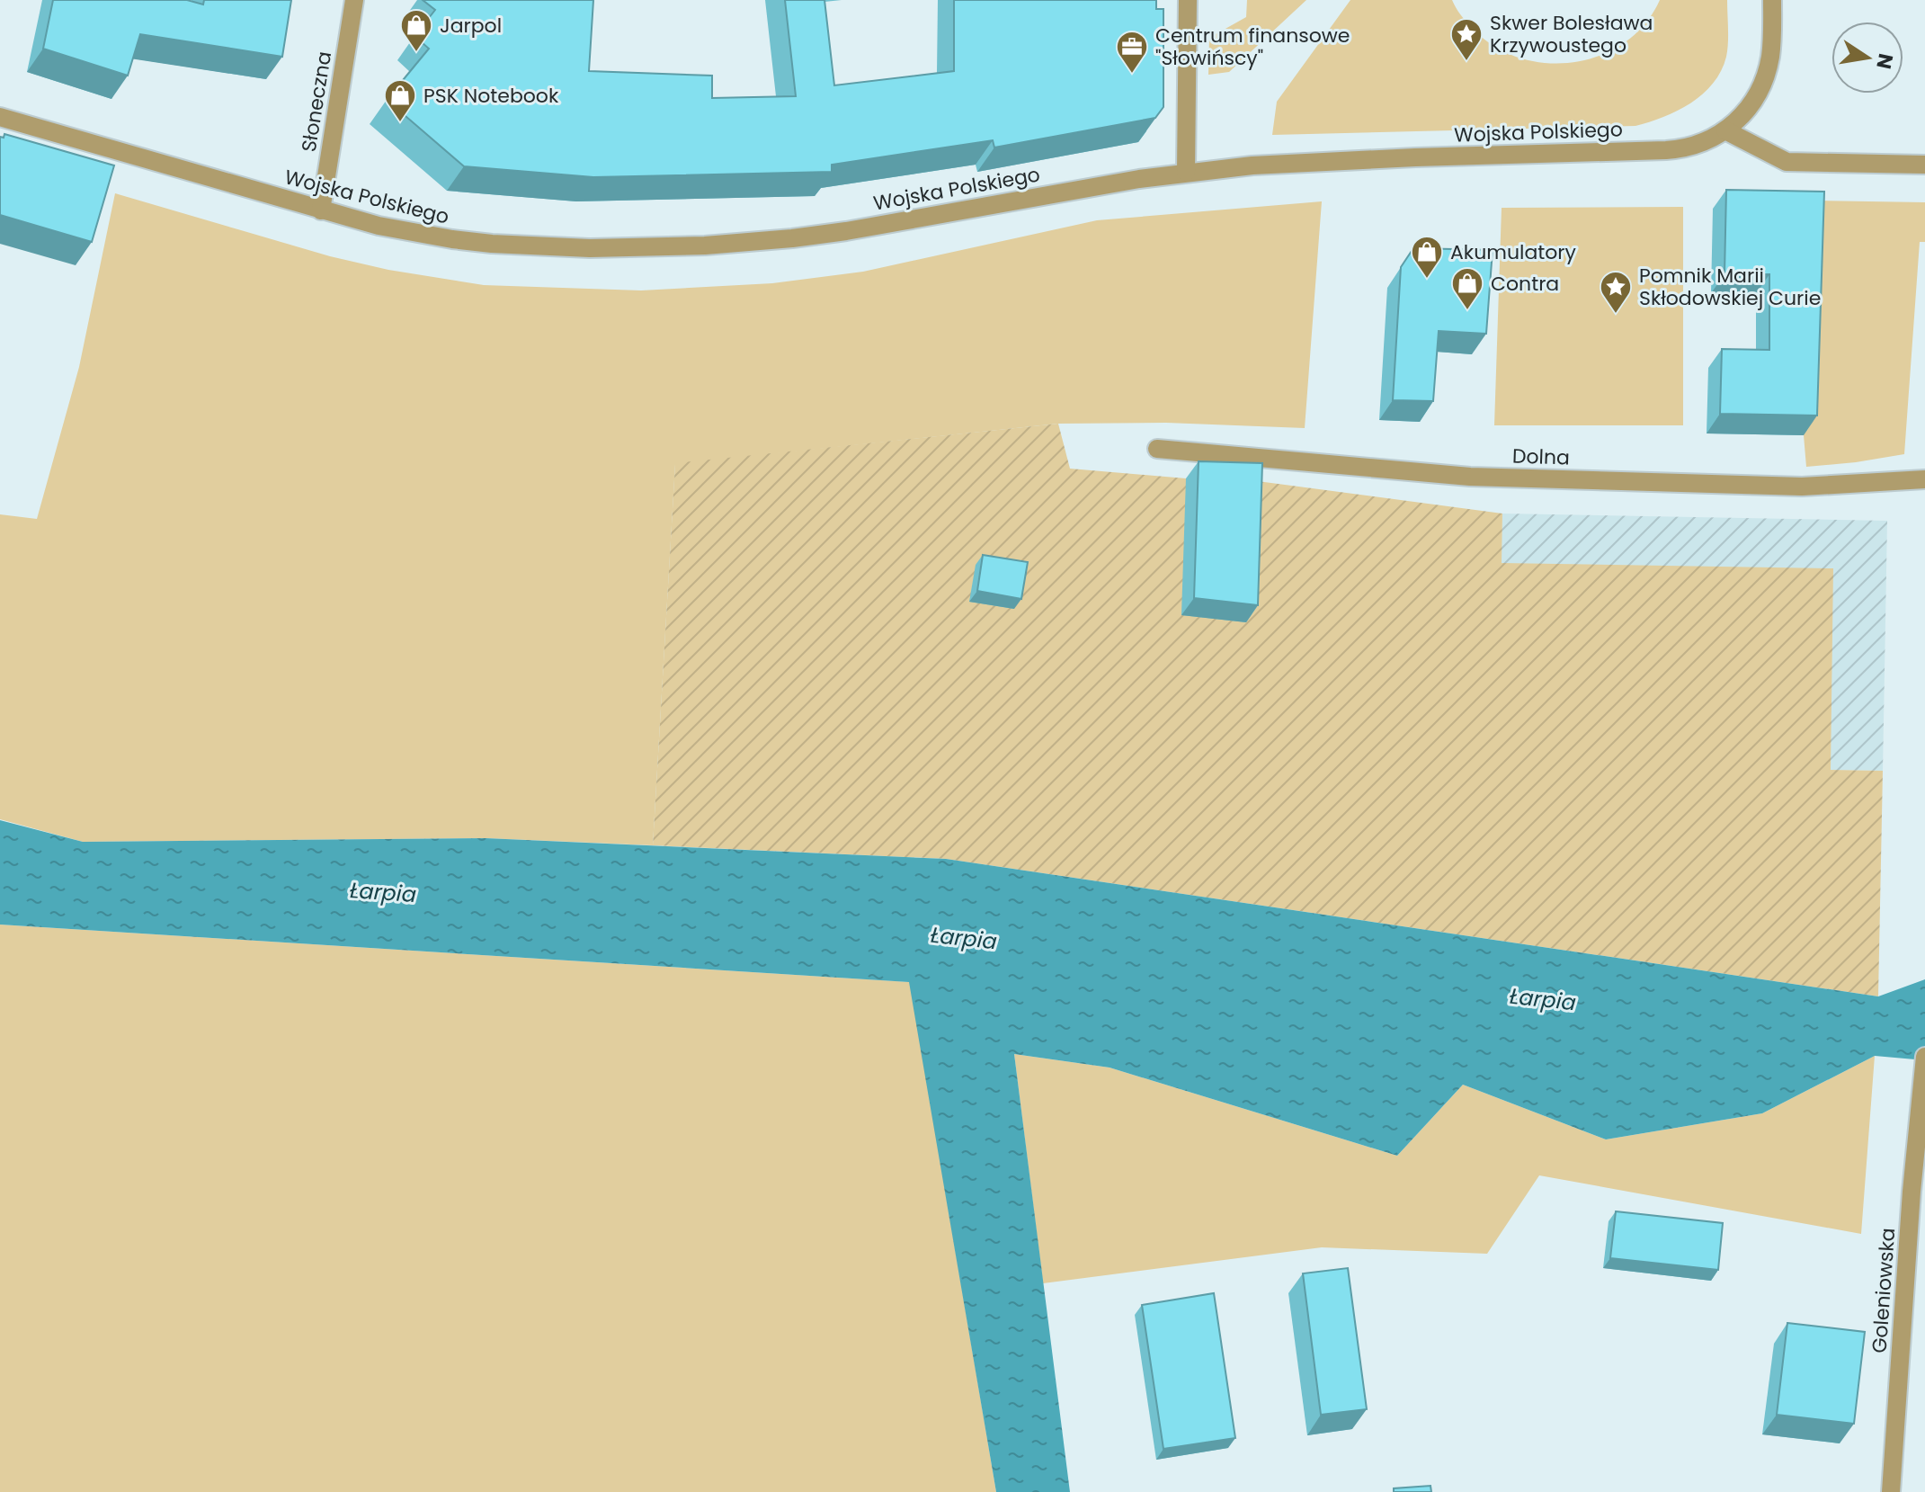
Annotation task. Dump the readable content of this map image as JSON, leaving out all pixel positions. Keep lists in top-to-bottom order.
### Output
{
  "streets": {
    "street": [
      "Słoneczna",
      "Wojska Polskiego",
      "Dolna",
      "Goleniowska"
    ]
  },
  "crossings": [
    ["Słoneczna", "Wojska Polskiego"]
  ],
  "water": ["Łarpia"],
  "places": {
    "shop": [
      "Jarpol",
      "PSK Notebook",
      "Akumulatory",
      "Contra"
    ],
    "place": ["Skwer Bolesława Krzywoustego", "Pomnik Marii Skłodowskiej Curie"],
    "office": ["Centrum finansowe \"Słowińscy\""]
  },
  "north": "right"
}
